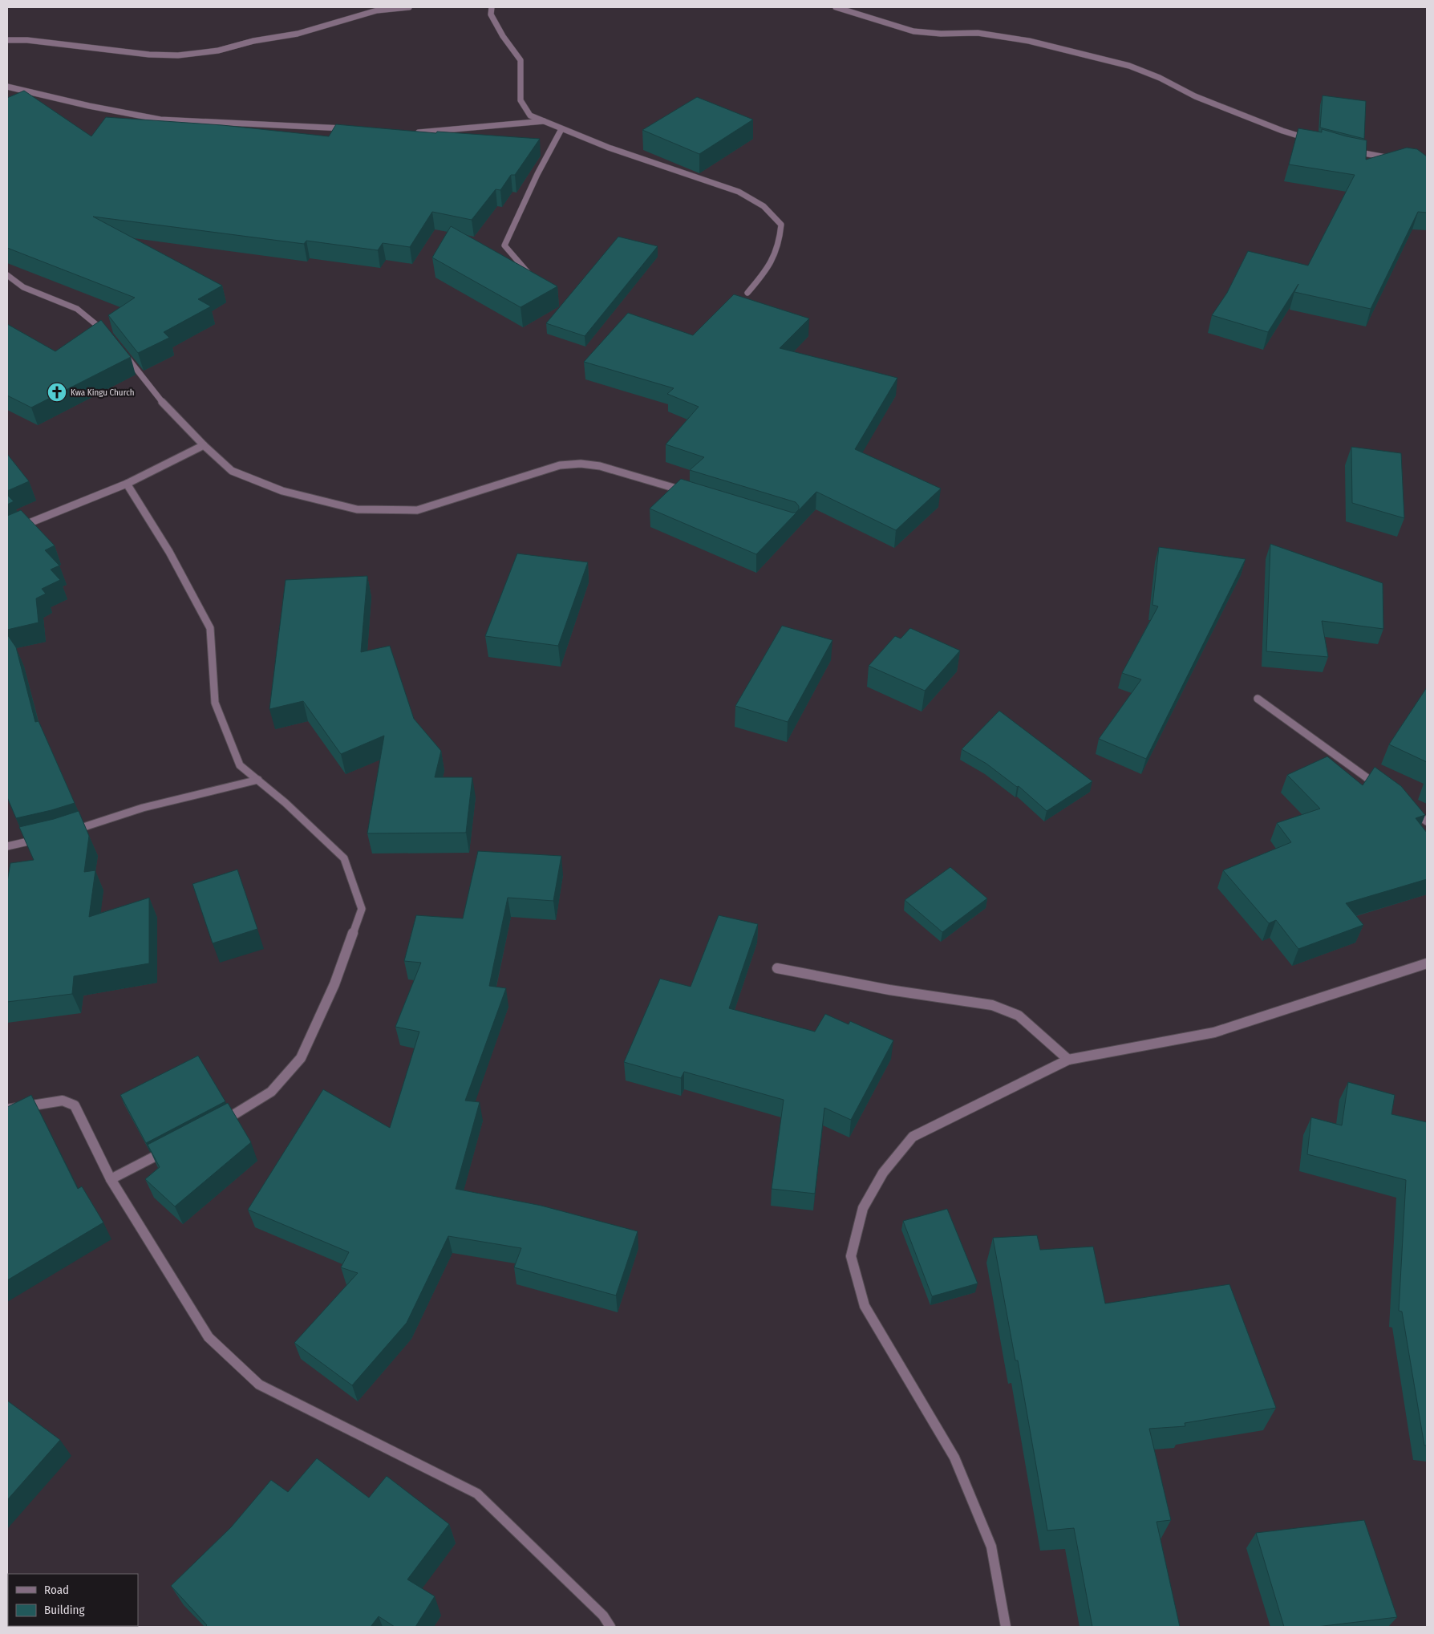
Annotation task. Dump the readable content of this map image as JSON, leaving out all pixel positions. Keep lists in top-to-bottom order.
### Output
{
  "places": {
    "church": ["Kwa Kingu Church"]
  },
  "legend": ["Road", "Building"]
}
